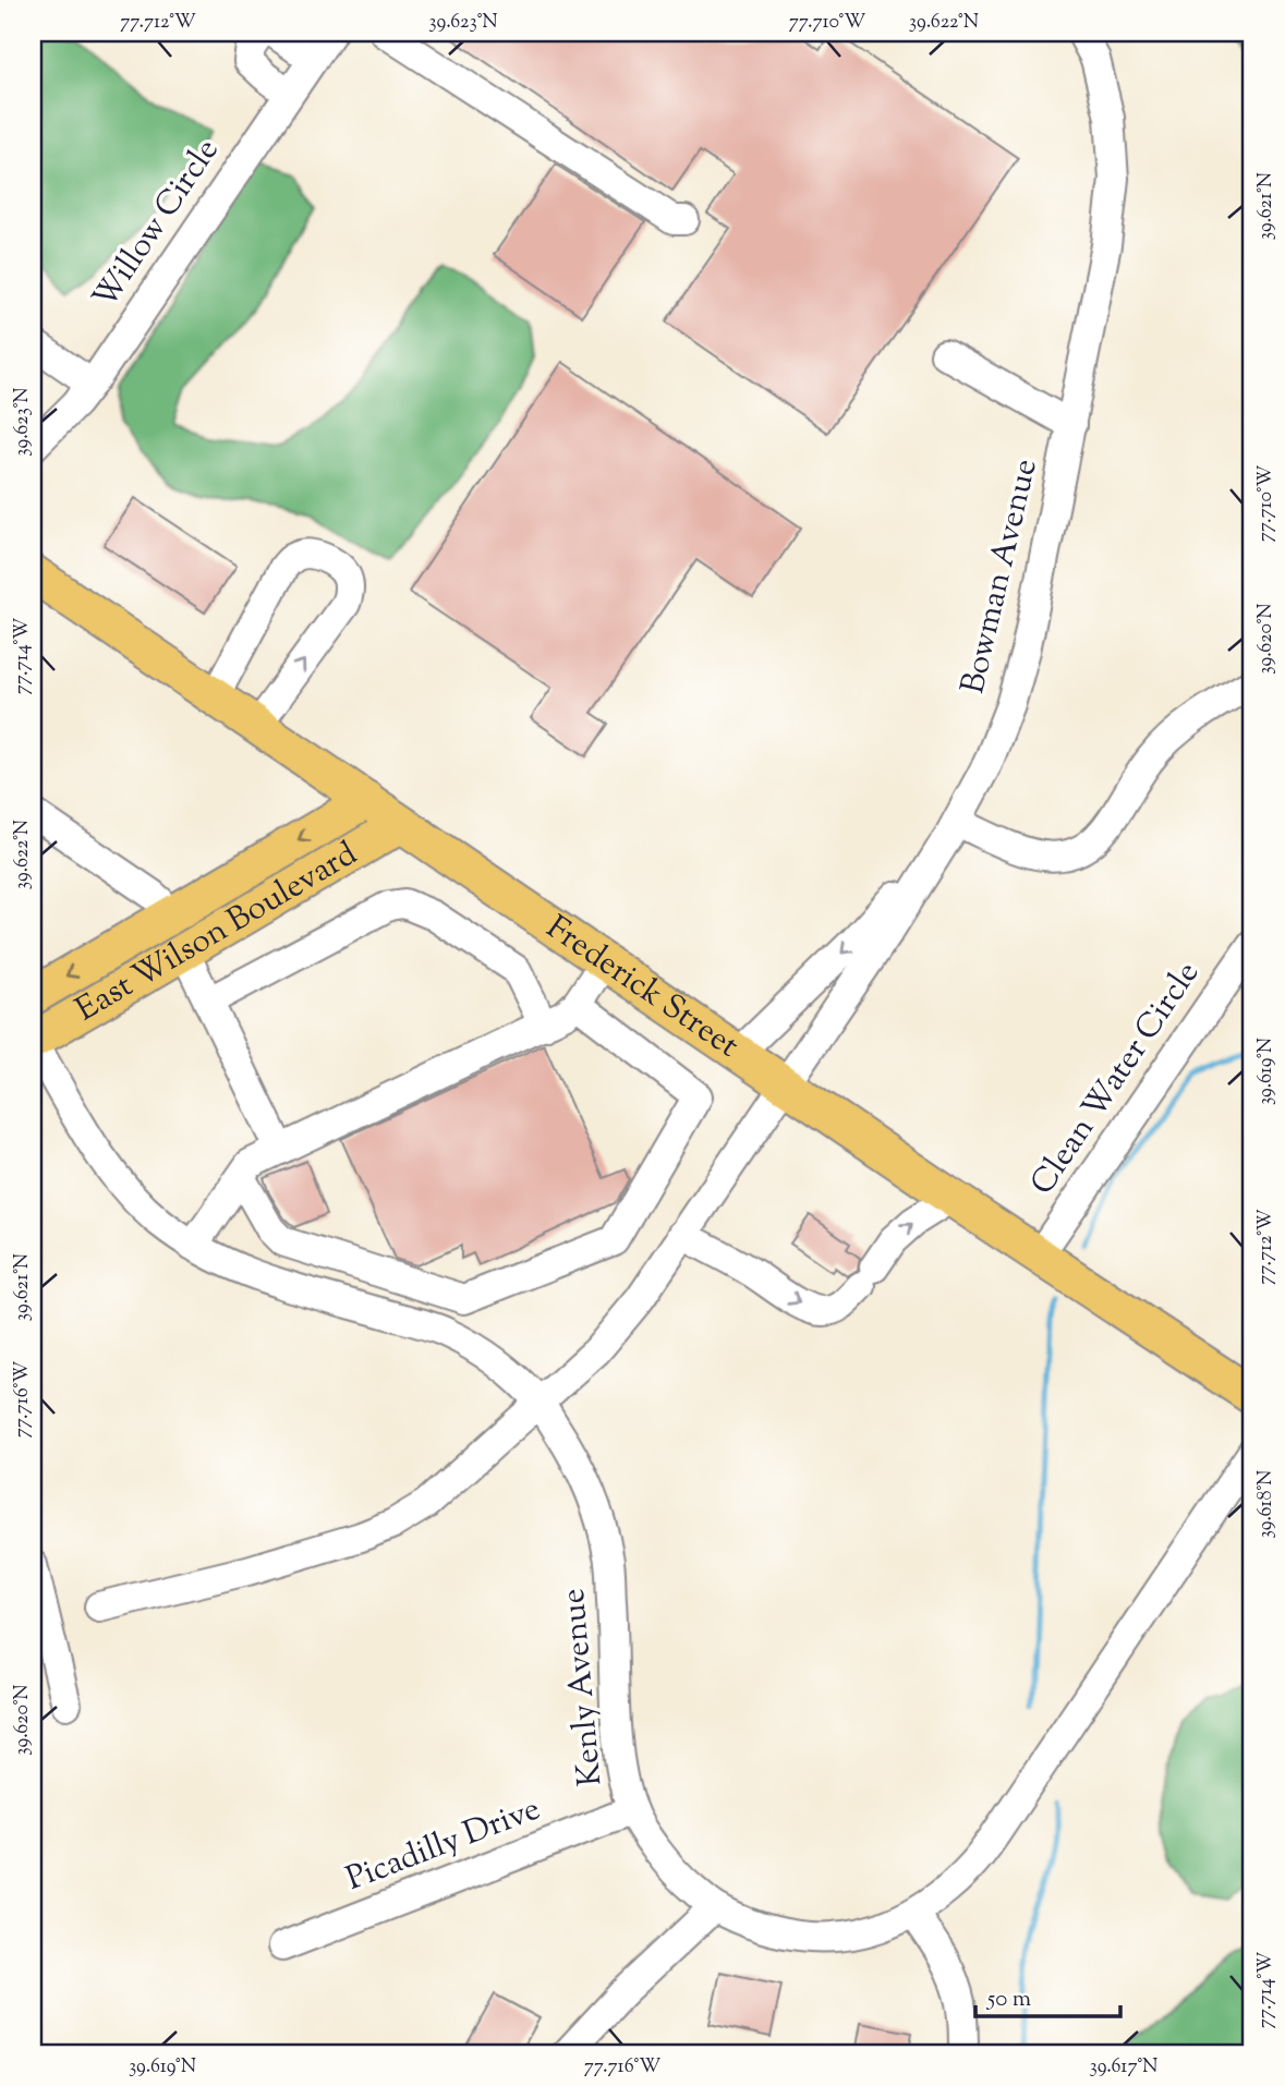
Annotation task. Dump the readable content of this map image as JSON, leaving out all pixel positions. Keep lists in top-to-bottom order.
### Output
{
  "streets": {
    "main road": ["East Wilson Boulevard", "Frederick Street"],
    "street": [
      "Willow Circle",
      "Bowman Avenue",
      "Clean Water Circle",
      "Kenly Avenue",
      "Picadilly Drive"
    ]
  },
  "crossings": [
    ["Bowman Avenue", "Frederick Street"],
    ["Bowman Avenue", "Kenly Avenue"],
    ["East Wilson Boulevard", "Frederick Street"],
    ["East Wilson Boulevard", "Kenly Avenue"],
    ["Frederick Street", "Clean Water Circle"],
    ["Kenly Avenue", "Picadilly Drive"]
  ],
  "scale_bar": "50 m",
  "coordinates": [
    "77.712°W",
    "39.623°N",
    "77.710°W",
    "39.622°N",
    "39.621°N",
    "39.620°N",
    "77.714°W",
    "39.619°N",
    "77.716°W",
    "39.618°N",
    "39.617°N"
  ]
}
